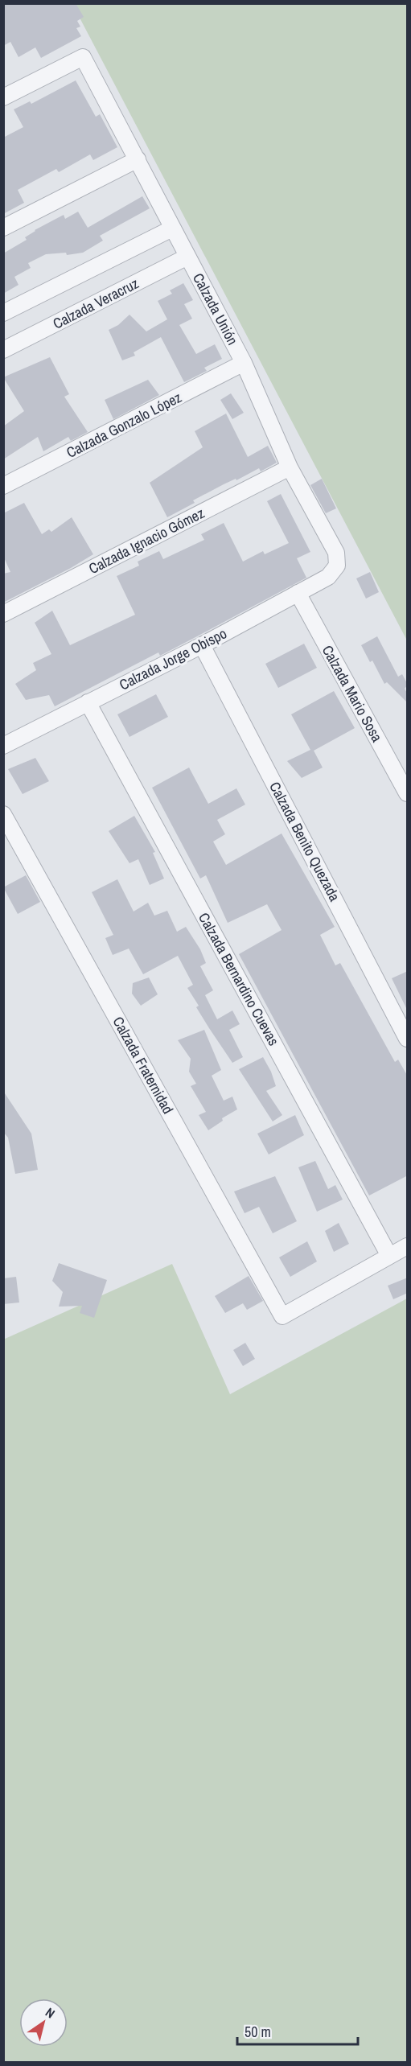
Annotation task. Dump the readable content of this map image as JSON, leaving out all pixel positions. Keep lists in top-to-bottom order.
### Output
{
  "streets": {
    "street": [
      "Calzada Veracruz",
      "Calzada Unión",
      "Calzada Gonzalo López",
      "Calzada Ignacio Gómez",
      "Calzada Jorge Obispo",
      "Calzada Mario Sosa",
      "Calzada Benito Quezada",
      "Calzada Bernardino Cuevas",
      "Calzada Fraternidad"
    ]
  },
  "crossings": [
    ["Calzada Veracruz", "Calzada Unión"],
    ["Calzada Unión", "Calzada Gonzalo López"],
    ["Calzada Unión", "Calzada Ignacio Gómez"],
    ["Calzada Unión", "Calzada Jorge Obispo"],
    ["Calzada Jorge Obispo", "Calzada Mario Sosa"],
    ["Calzada Jorge Obispo", "Calzada Benito Quezada"],
    ["Calzada Jorge Obispo", "Calzada Bernardino Cuevas"],
    ["Calzada Bernardino Cuevas", "Calzada Fraternidad"]
  ],
  "scale_bar": "50 m",
  "north": "top right"
}
